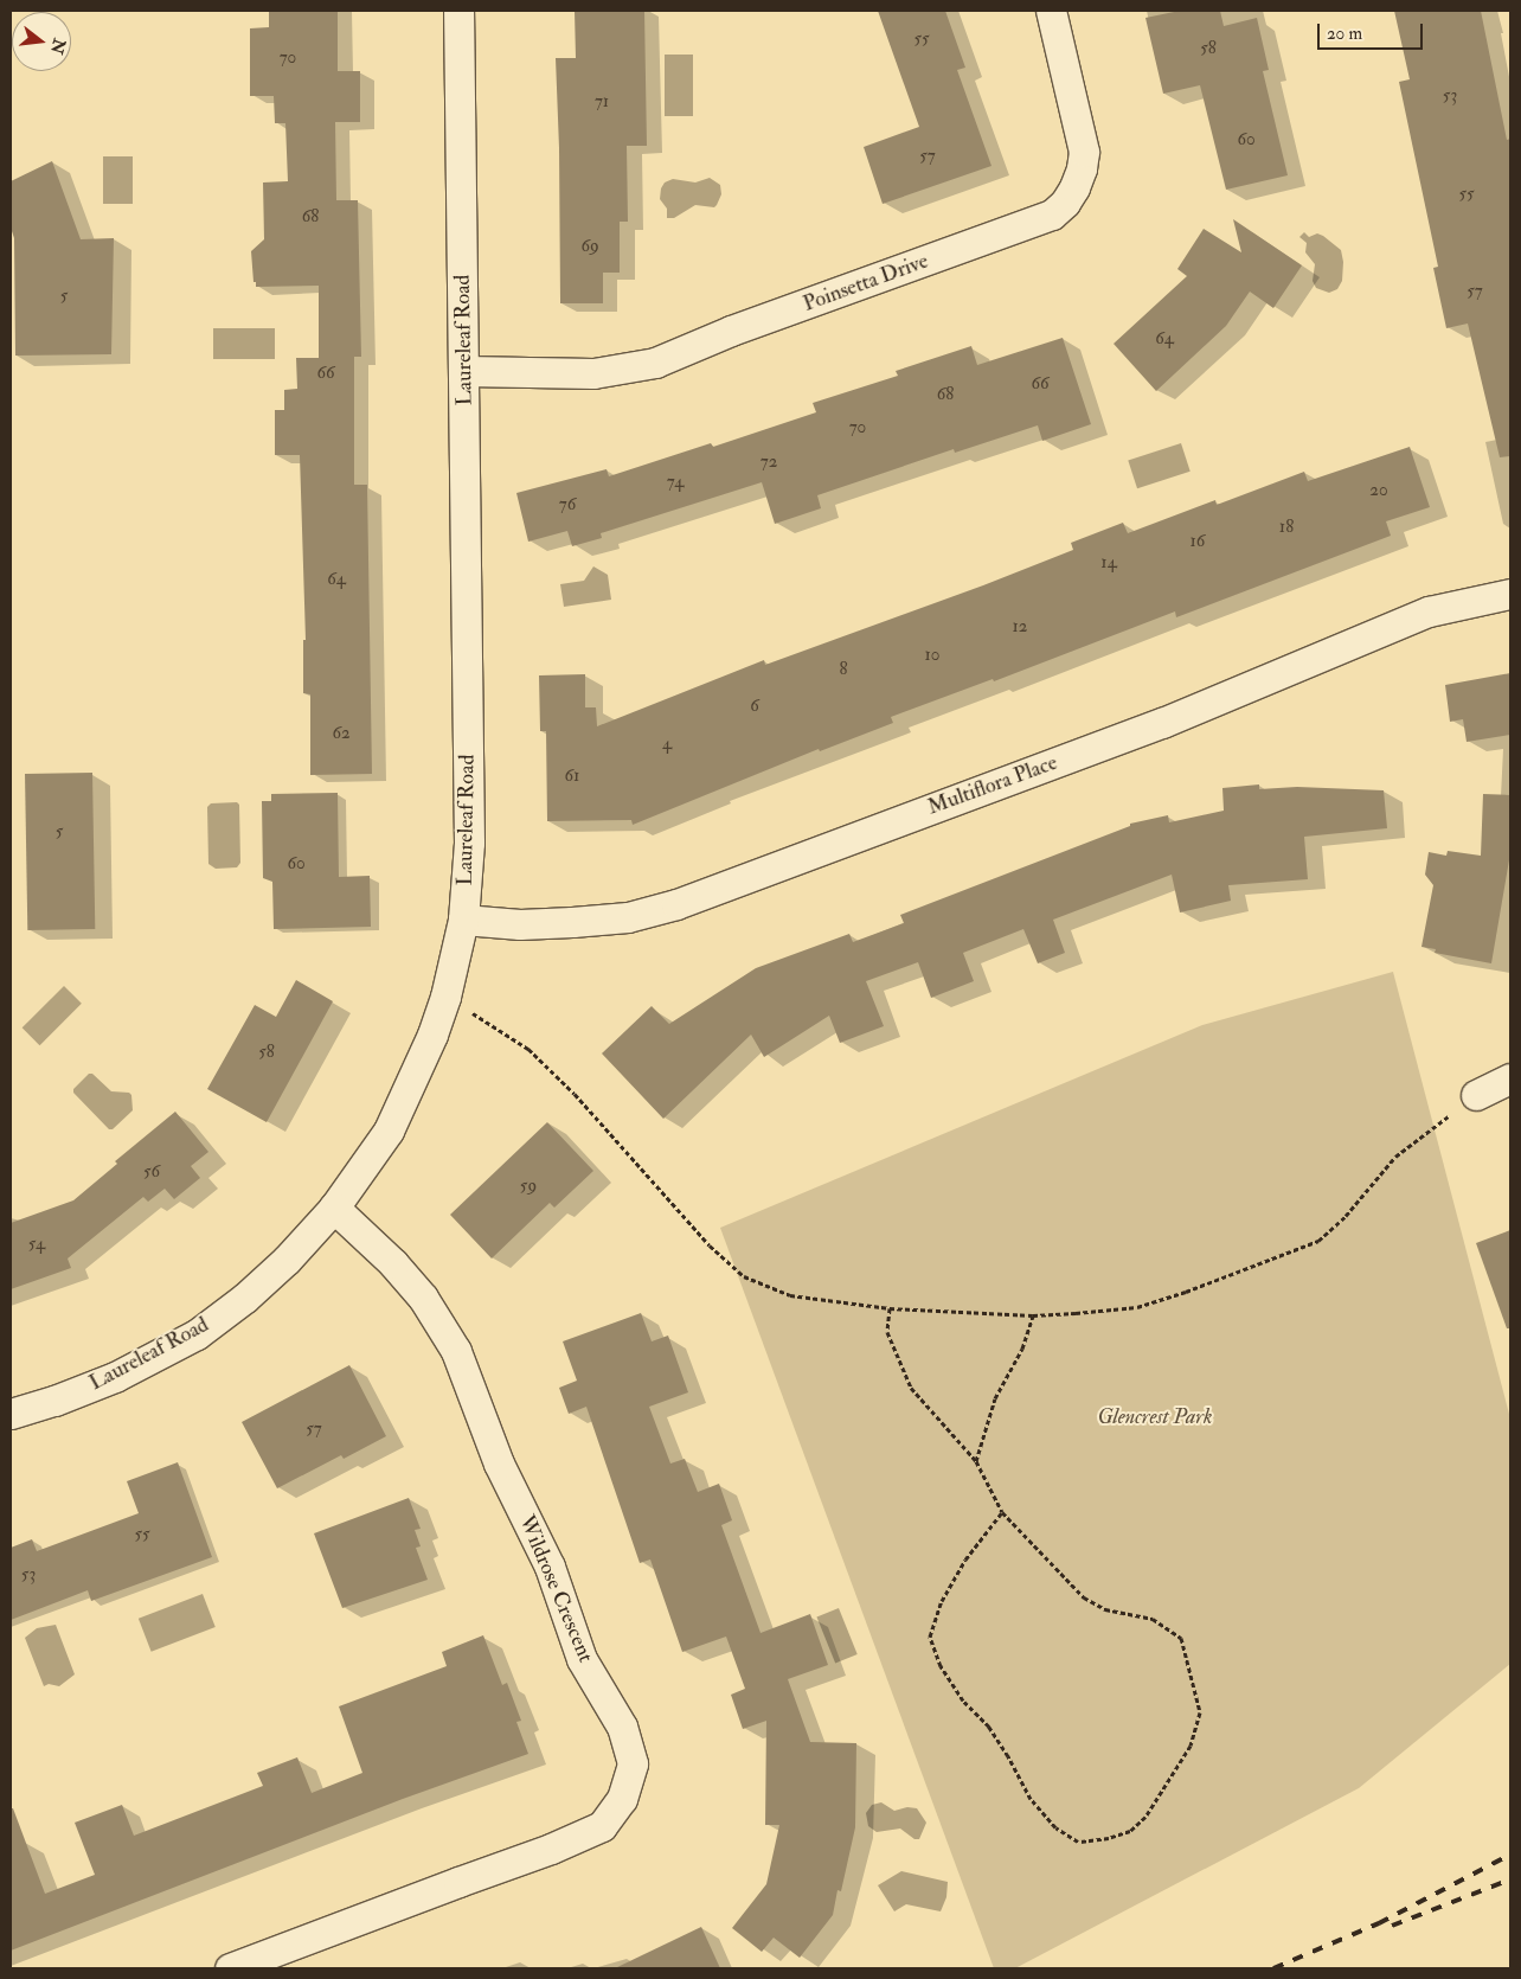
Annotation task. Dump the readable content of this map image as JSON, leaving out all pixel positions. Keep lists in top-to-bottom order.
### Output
{
  "streets": {
    "street": [
      "Poinsetta Drive",
      "Laureleaf Road",
      "Multiflora Place",
      "Wildrose Crescent"
    ]
  },
  "crossings": [
    ["Poinsetta Drive", "Laureleaf Road"],
    ["Laureleaf Road", "Multiflora Place"],
    ["Laureleaf Road", "Wildrose Crescent"]
  ],
  "parks": ["Glencrest Park"],
  "house_numbers": [
    "55",
    "58",
    "70",
    "53",
    "71",
    "60",
    "57",
    "55",
    "68",
    "69",
    "57",
    "5",
    "64",
    "66",
    "66",
    "68",
    "70",
    "72",
    "74",
    "20",
    "76",
    "18",
    "16",
    "14",
    "64",
    "12",
    "10",
    "8",
    "6",
    "62",
    "4",
    "61",
    "5",
    "60",
    "58",
    "56",
    "59",
    "54",
    "57",
    "55",
    "53"
  ],
  "scale_bar": "20 m",
  "north": "right"
}
